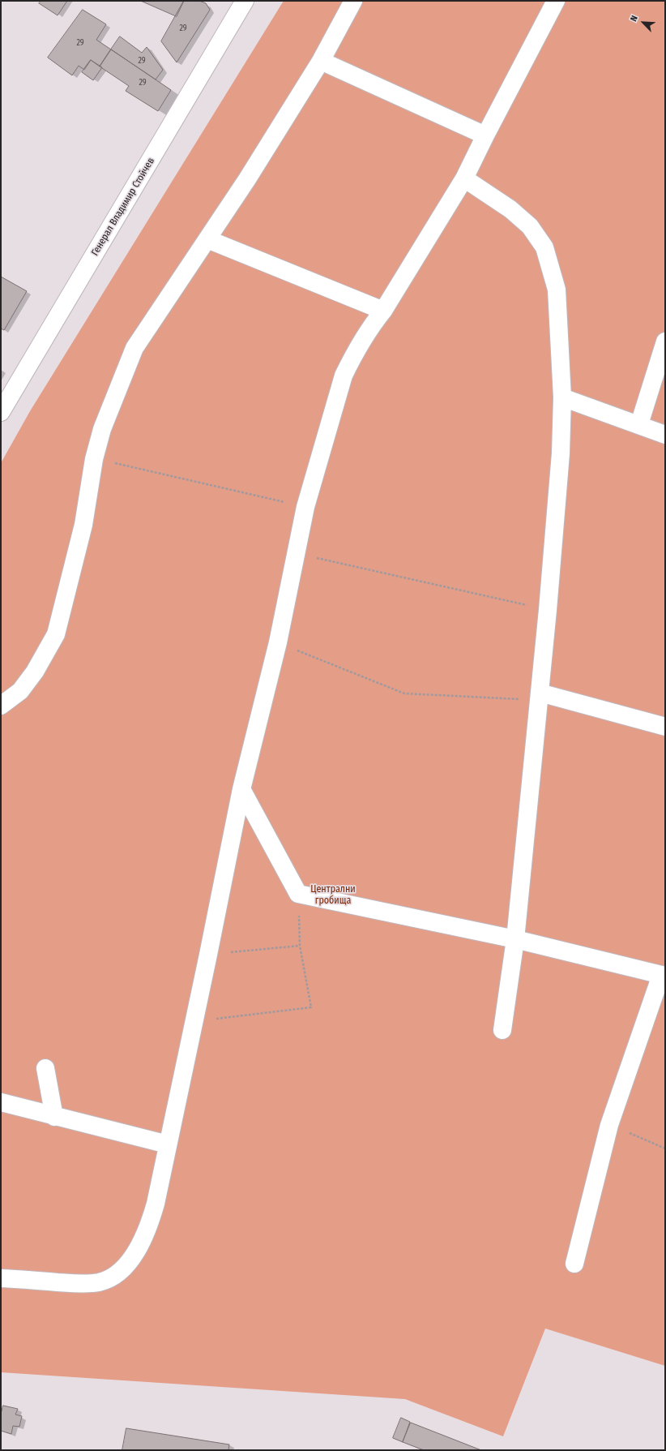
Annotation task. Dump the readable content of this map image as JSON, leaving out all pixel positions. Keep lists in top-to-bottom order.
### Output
{
  "streets": {
    "street": ["Генерал Владимир Стойчев"]
  },
  "parks": ["Централни гробища"],
  "house_numbers": [
    "29",
    "29",
    "29",
    "29"
  ],
  "north": "top left"
}
